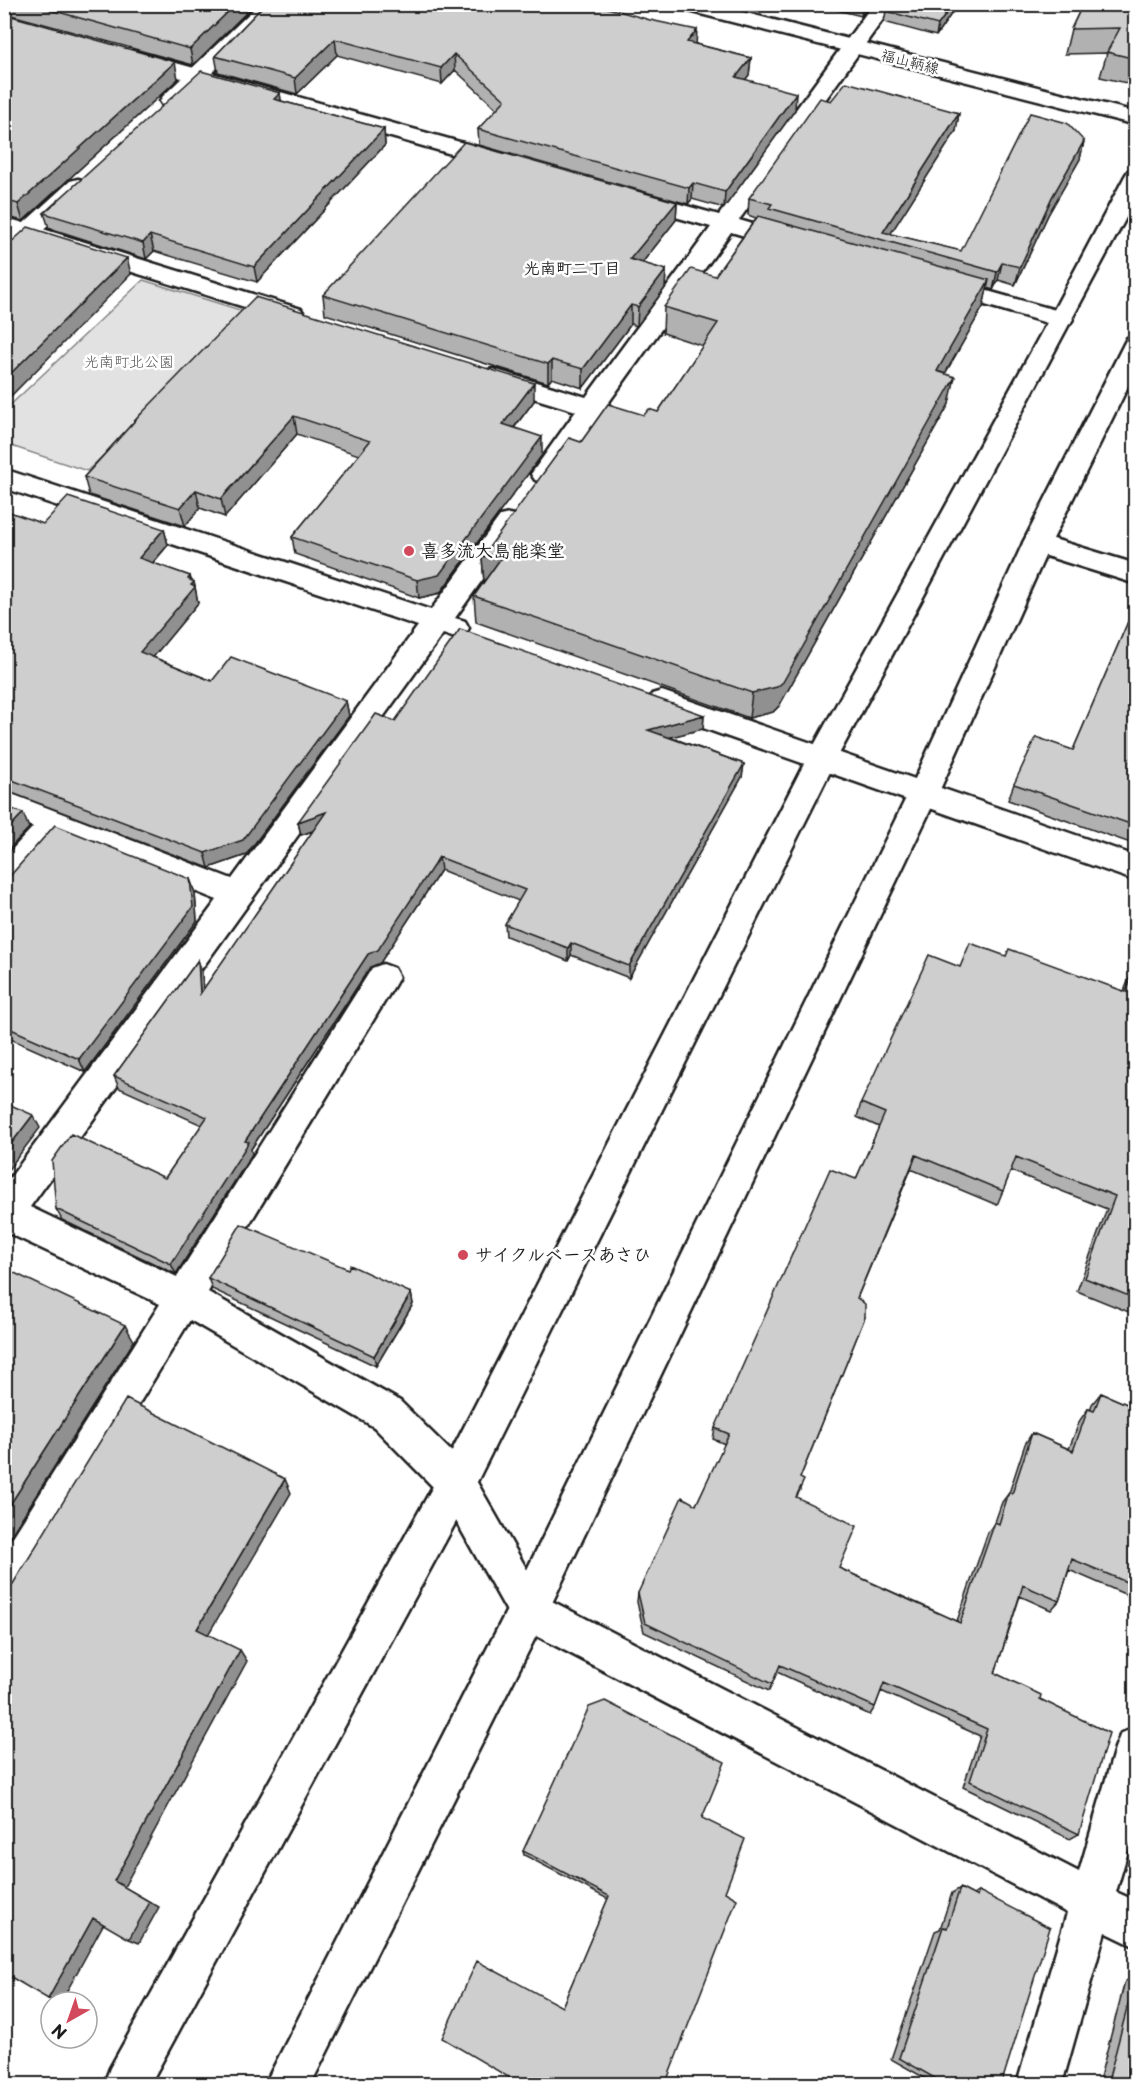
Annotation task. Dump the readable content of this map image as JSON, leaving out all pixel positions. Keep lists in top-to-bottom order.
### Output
{
  "streets": {
    "street": ["福山鞆線"]
  },
  "districts": ["光南町二丁目"],
  "parks": ["光南町北公園"],
  "places": ["喜多流大島能楽堂", "サイクルベースあさひ"],
  "north": "bottom left"
}
